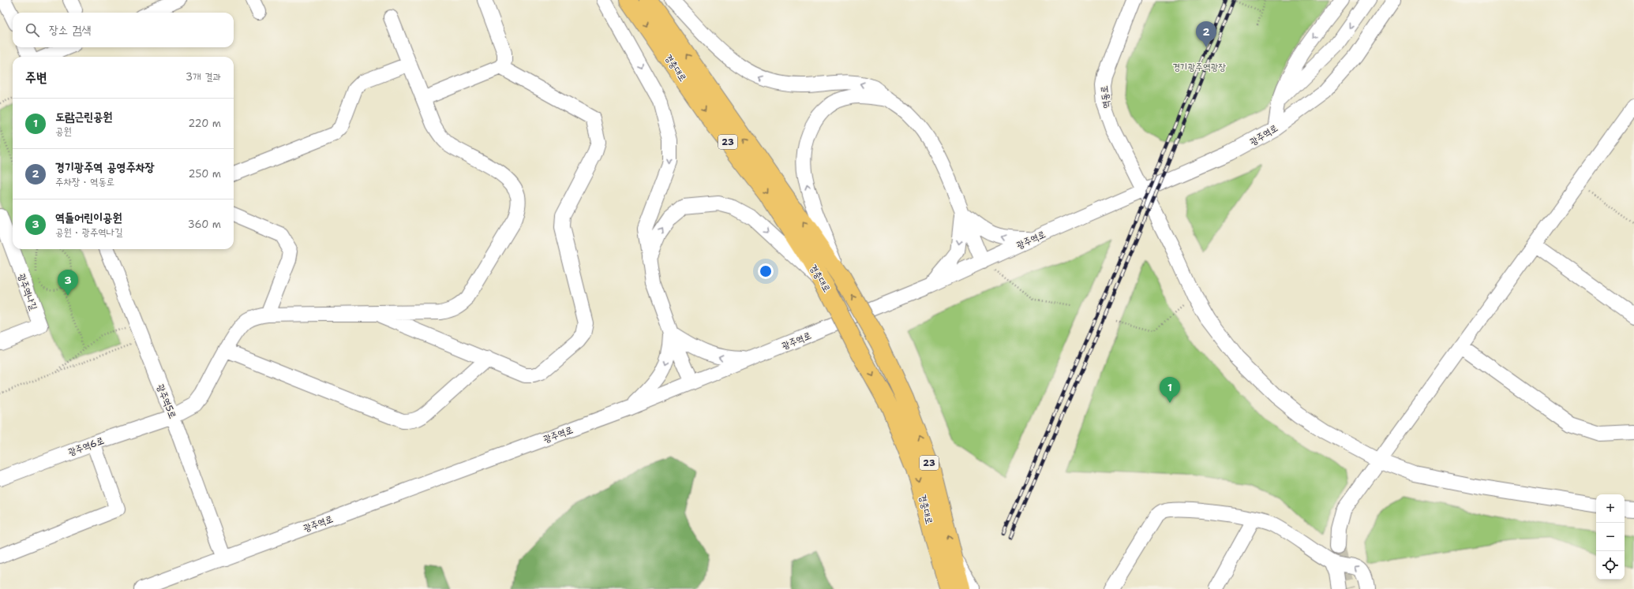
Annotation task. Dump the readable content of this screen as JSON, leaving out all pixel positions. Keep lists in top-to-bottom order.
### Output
{
  "streets": {
    "main road": ["경충대로", "23"],
    "street": [
      "역동로",
      "광주역로",
      "광주역나길",
      "광주역5로",
      "광주역6로"
    ]
  },
  "crossings": [
    ["역동로", "광주역로"],
    ["광주역로", "광주역5로"],
    ["광주역5로", "광주역6로"]
  ],
  "parks": ["경기광주역광장"],
  "page": {
    "search": "장소 검색",
    "pins": ["2", "3", "1"],
    "heading": ["주변", "3개 결과"],
    "list": [
      {
        "mark": "1",
        "name": "도람근린공원",
        "note": "공원",
        "value": "220 m"
      },
      {
        "mark": "2",
        "name": "경기광주역 공영주차장",
        "note": "주차장 · 역동로",
        "value": "250 m"
      },
      {
        "mark": "3",
        "name": "역들어린이공원",
        "note": "공원 · 광주역나길",
        "value": "360 m"
      }
    ],
    "map_buttons": ["+", "−"]
  }
}
